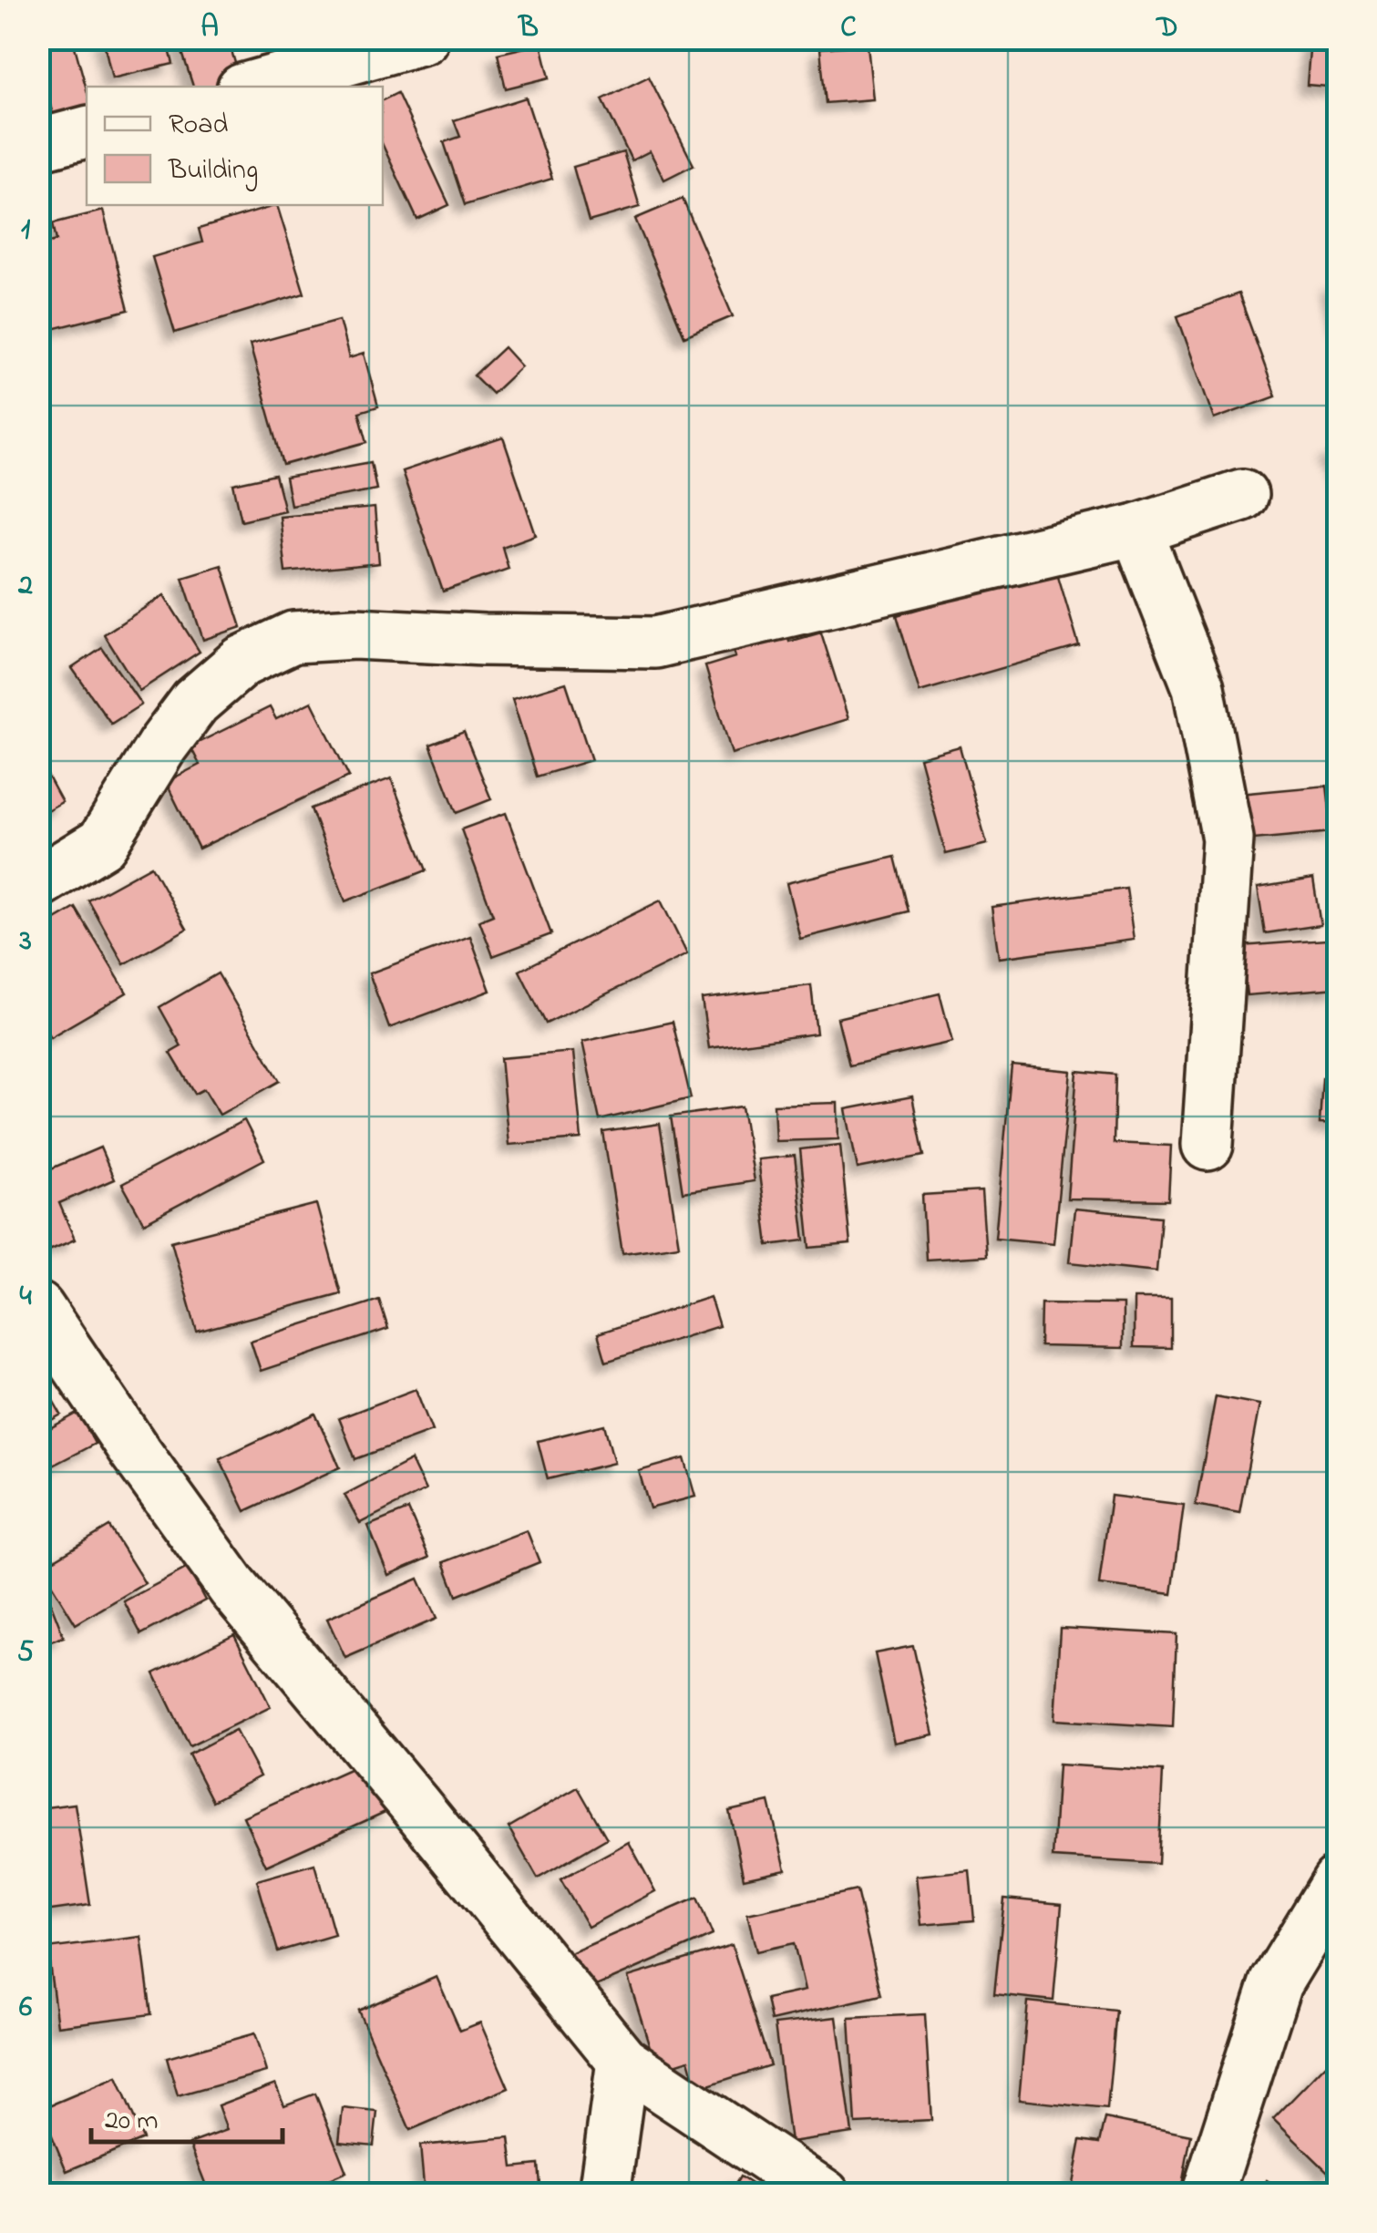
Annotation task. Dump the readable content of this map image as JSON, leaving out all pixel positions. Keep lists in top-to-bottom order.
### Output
{
  "legend": ["Road", "Building"],
  "scale_bar": "20 m",
  "grid": {
    "columns": [
      "A",
      "B",
      "C",
      "D"
    ],
    "rows": [
      "1",
      "2",
      "3",
      "4",
      "5",
      "6"
    ]
  }
}
